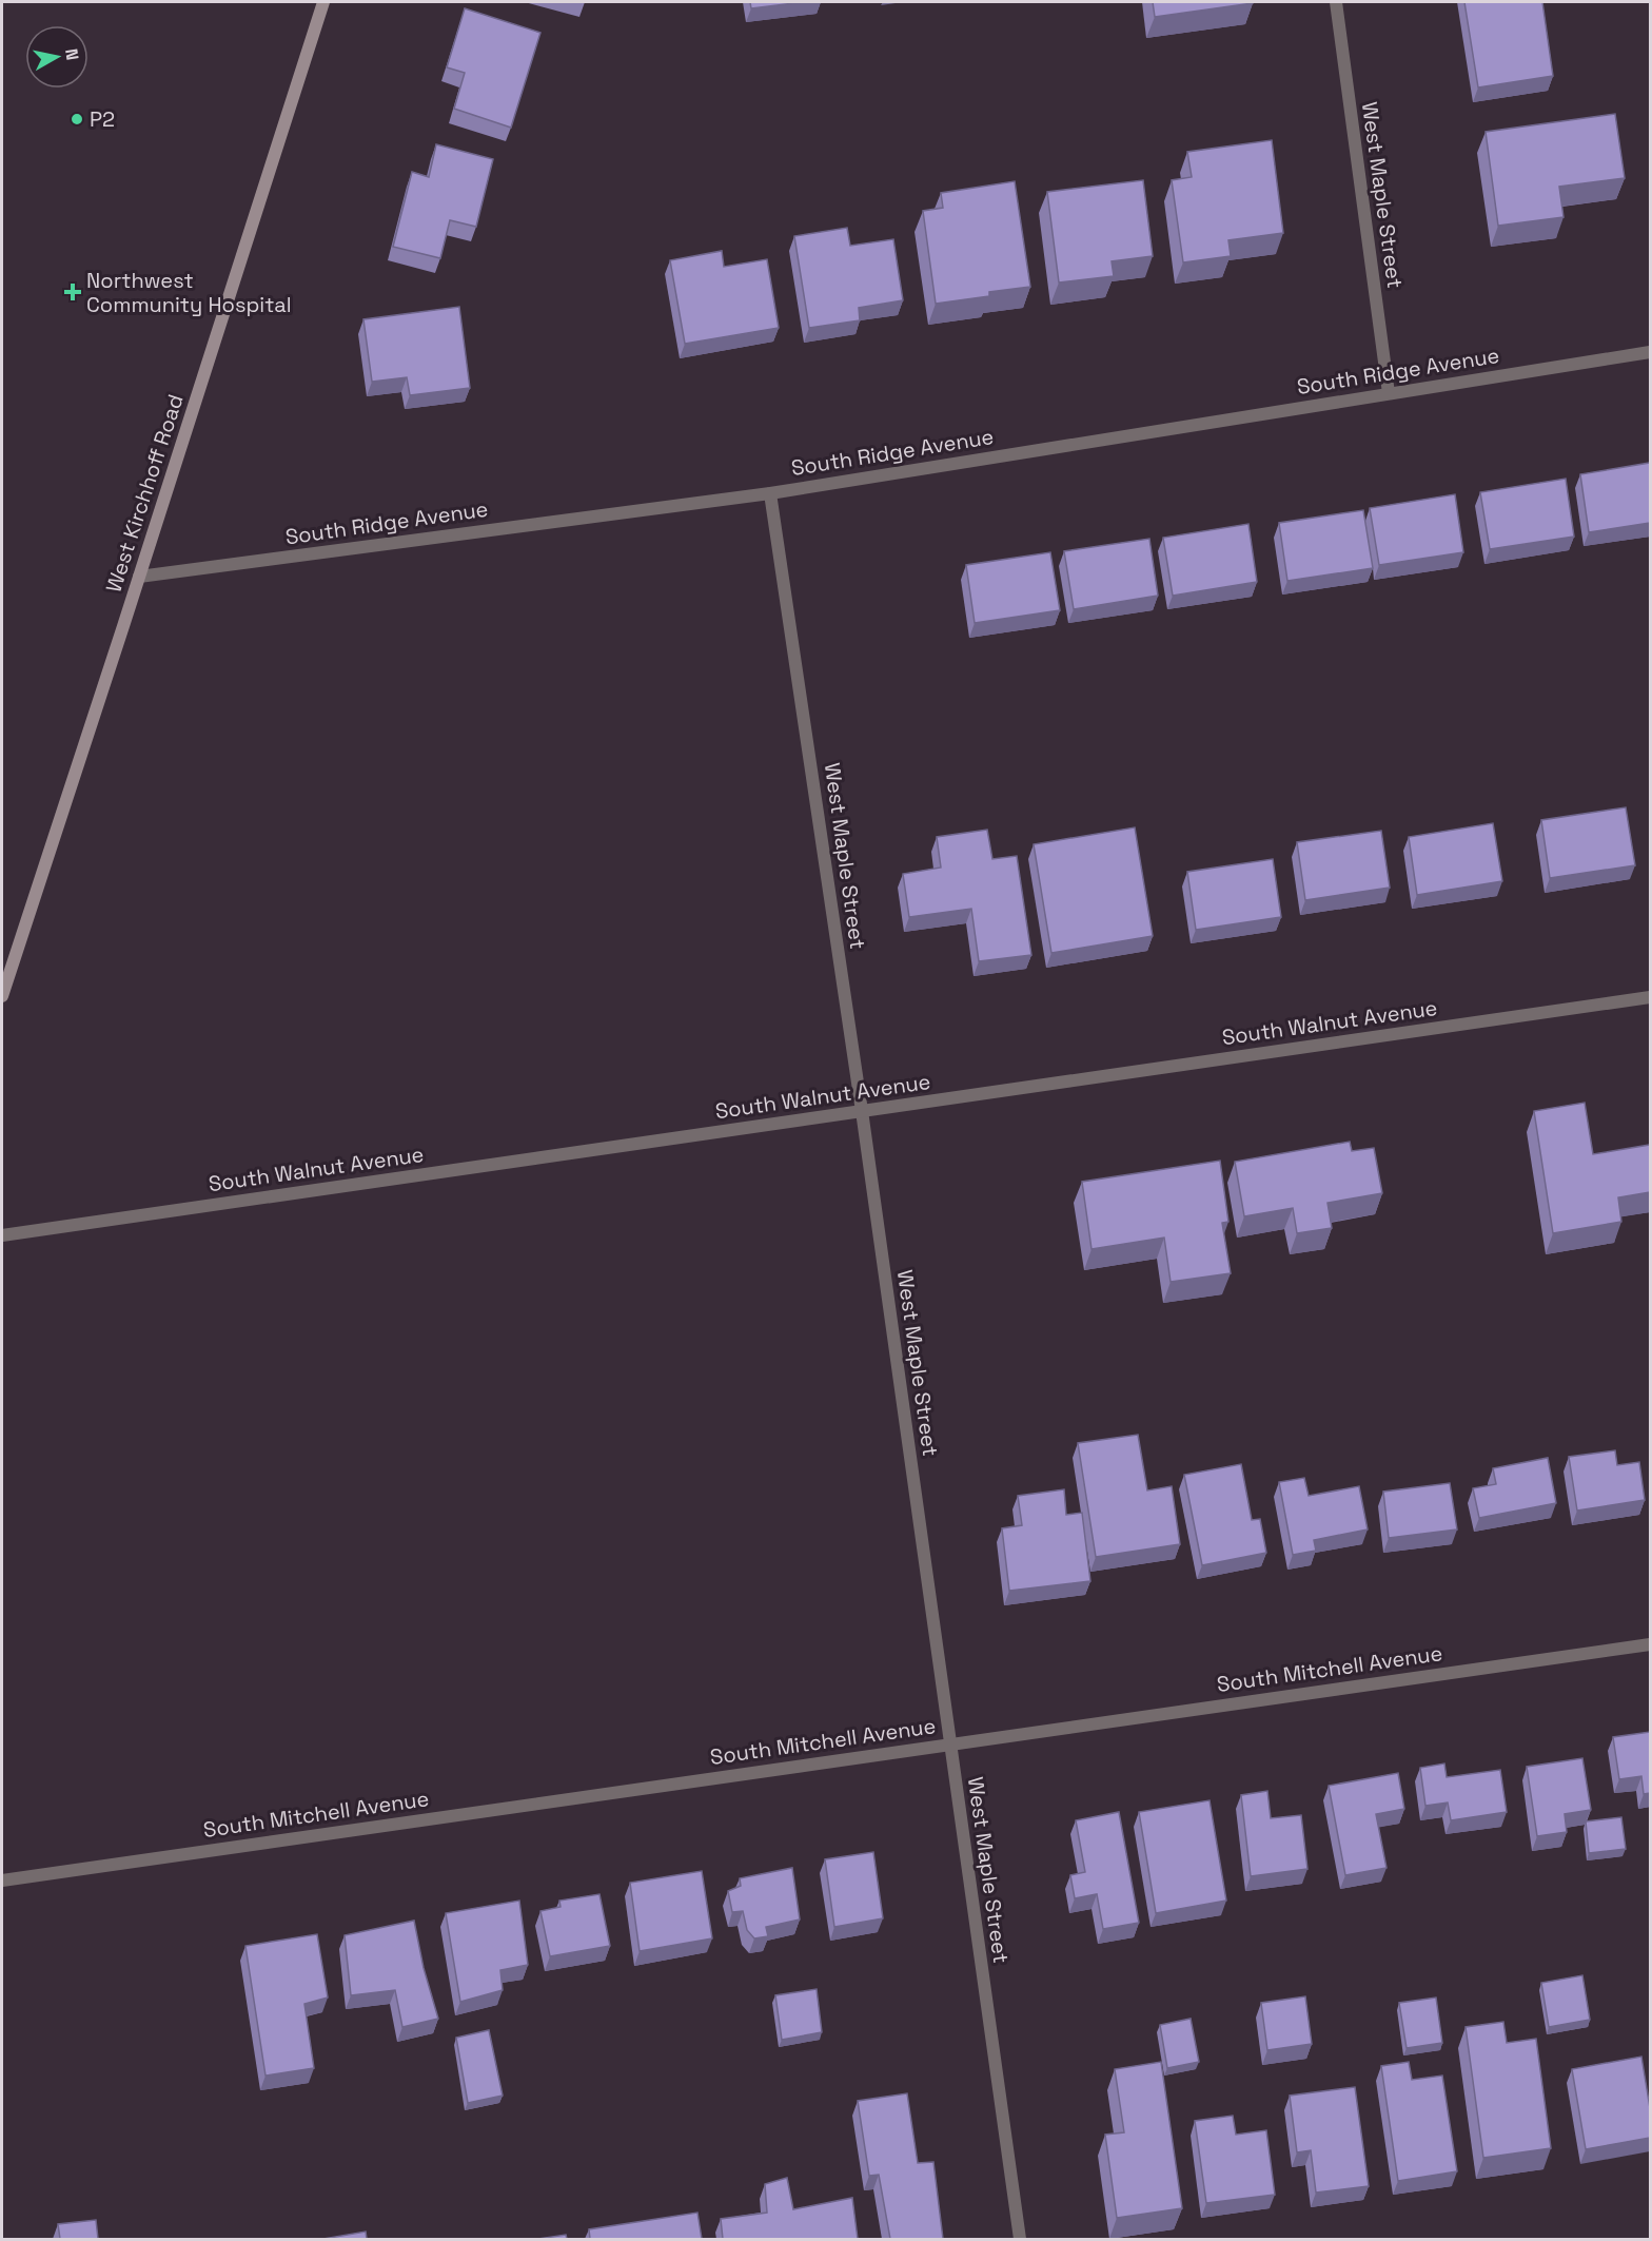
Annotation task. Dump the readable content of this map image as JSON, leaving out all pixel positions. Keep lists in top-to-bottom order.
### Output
{
  "streets": {
    "main road": ["West Kirchhoff Road"],
    "street": [
      "West Maple Street",
      "South Ridge Avenue",
      "South Walnut Avenue",
      "South Mitchell Avenue"
    ]
  },
  "crossings": [
    ["West Maple Street", "South Ridge Avenue"],
    ["West Maple Street", "South Walnut Avenue"],
    ["West Maple Street", "South Mitchell Avenue"],
    ["South Ridge Avenue", "West Kirchhoff Road"]
  ],
  "places": {
    "other": ["P2"],
    "health": ["Northwest Community Hospital"]
  },
  "north": "right"
}
